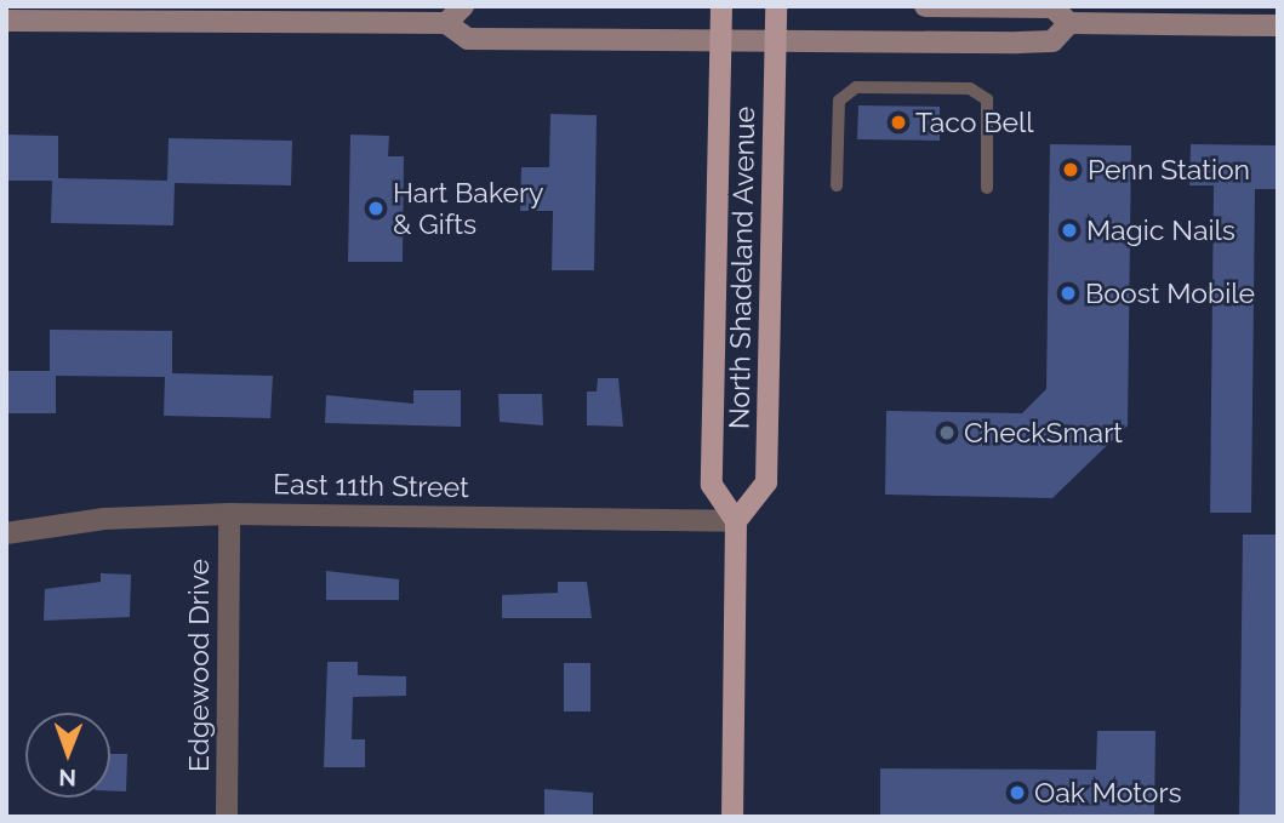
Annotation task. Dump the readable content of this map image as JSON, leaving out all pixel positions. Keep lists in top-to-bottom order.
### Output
{
  "streets": {
    "main road": ["North Shadeland Avenue"],
    "street": ["East 11th Street", "Edgewood Drive"]
  },
  "crossings": [
    ["North Shadeland Avenue", "East 11th Street"],
    ["East 11th Street", "Edgewood Drive"]
  ],
  "places": [
    "Taco Bell",
    "Penn Station",
    "Hart Bakery & Gifts",
    "Magic Nails",
    "Boost Mobile",
    "CheckSmart",
    "Oak Motors"
  ],
  "north": "bottom"
}
